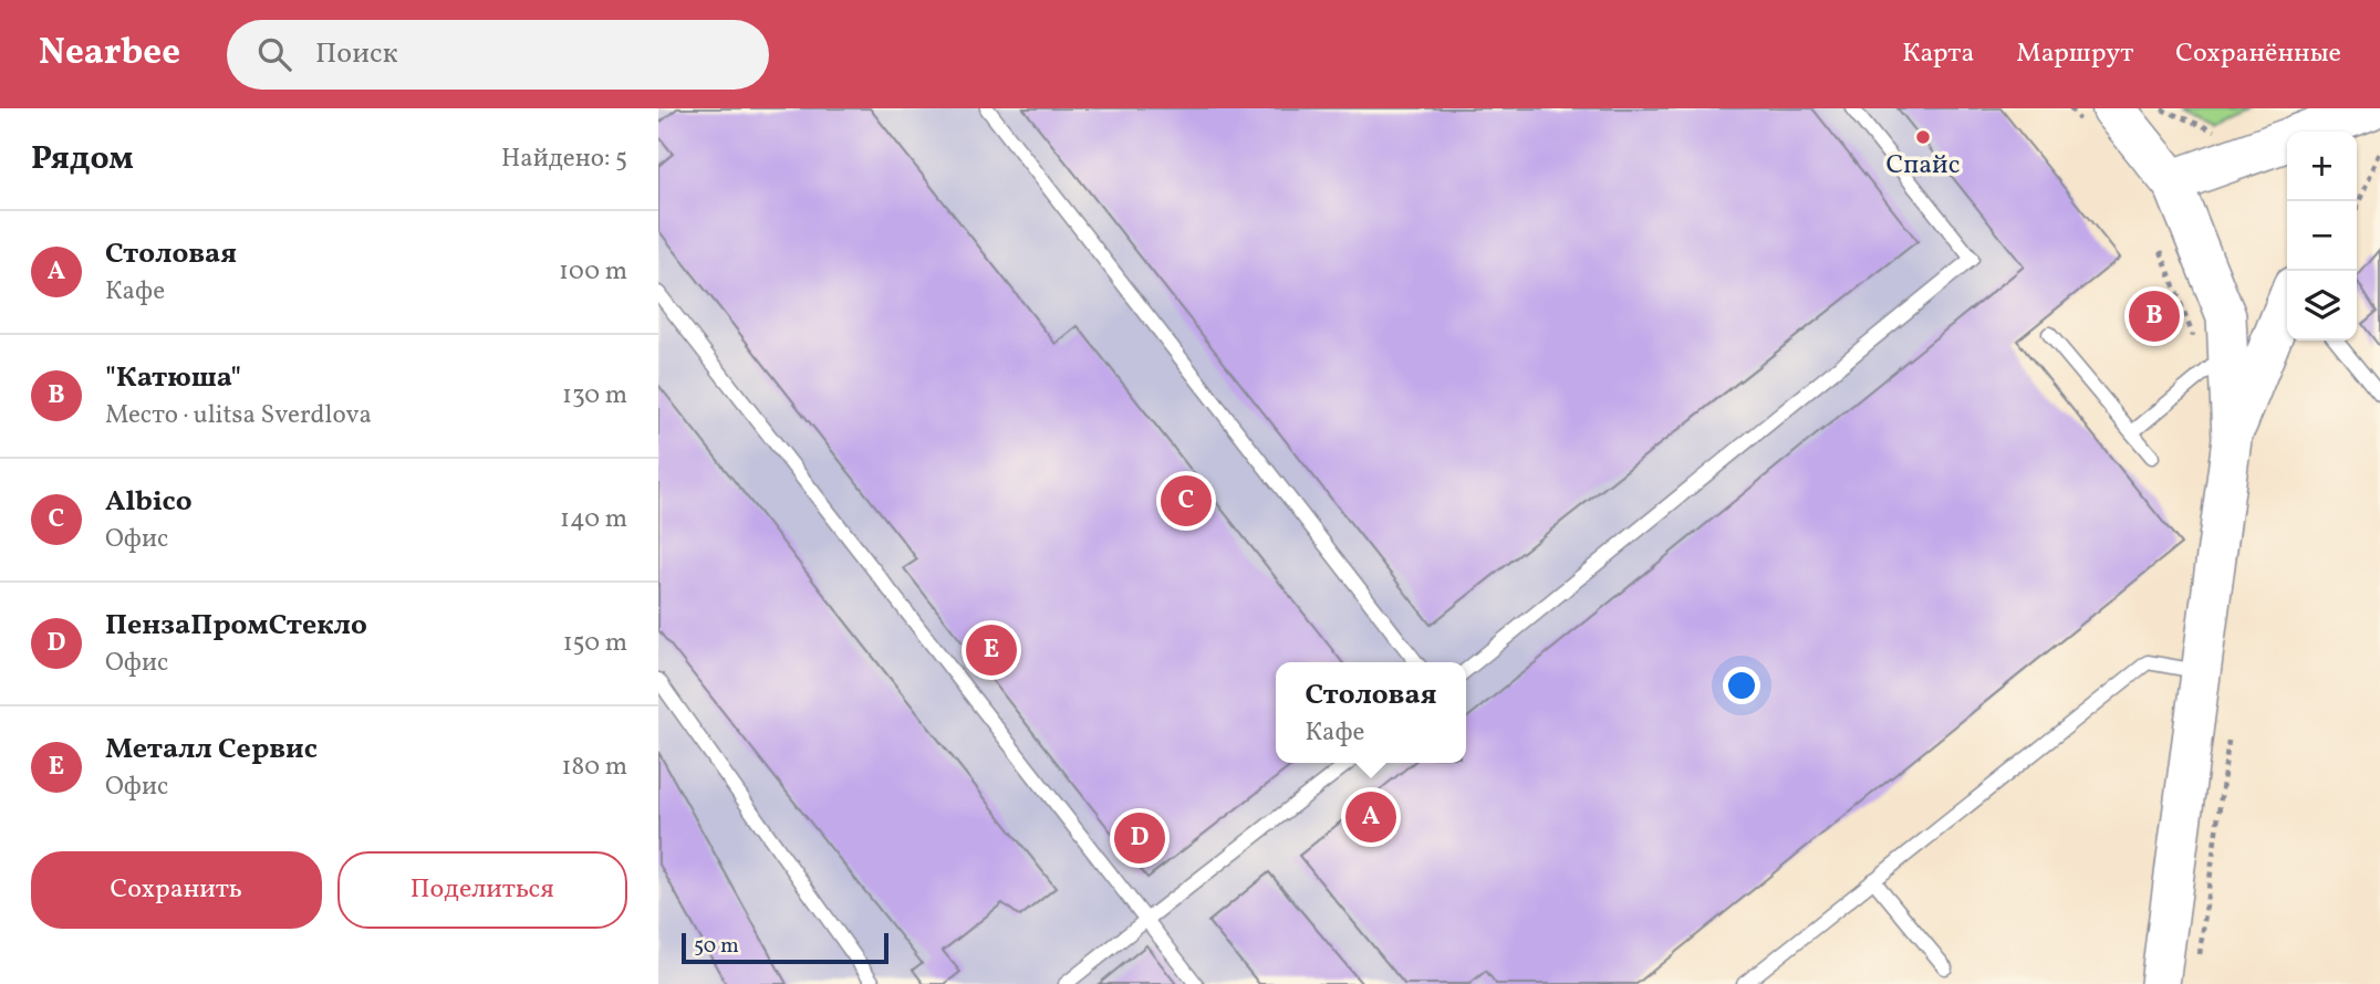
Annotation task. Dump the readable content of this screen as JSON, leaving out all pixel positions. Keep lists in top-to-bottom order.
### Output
{
  "places": ["Спайс"],
  "scale_bar": "50 m",
  "page": {
    "header": "Nearbee",
    "search": "Поиск",
    "nav": ["Карта", "Маршрут", "Сохранённые"],
    "heading": ["Рядом", "Найдено: 5"],
    "map_buttons": ["+", "−"],
    "list": [
      {
        "mark": "A",
        "name": "Столовая",
        "note": "Кафе",
        "value": "100 m"
      },
      {
        "mark": "B",
        "name": "\"Катюша\"",
        "note": "Место · ulitsa Sverdlova",
        "value": "130 m"
      },
      {
        "mark": "C",
        "name": "Albico",
        "note": "Офис",
        "value": "140 m"
      },
      {
        "mark": "D",
        "name": "ПензаПромСтекло",
        "note": "Офис",
        "value": "150 m"
      },
      {
        "mark": "E",
        "name": "Металл Сервис",
        "note": "Офис",
        "value": "180 m"
      }
    ],
    "pins": [
      "B",
      "C",
      "E",
      "A",
      "D"
    ],
    "popup": ["Столовая", "Кафе"],
    "buttons": ["Сохранить", "Поделиться"],
    "scale": "50 m"
  }
}
